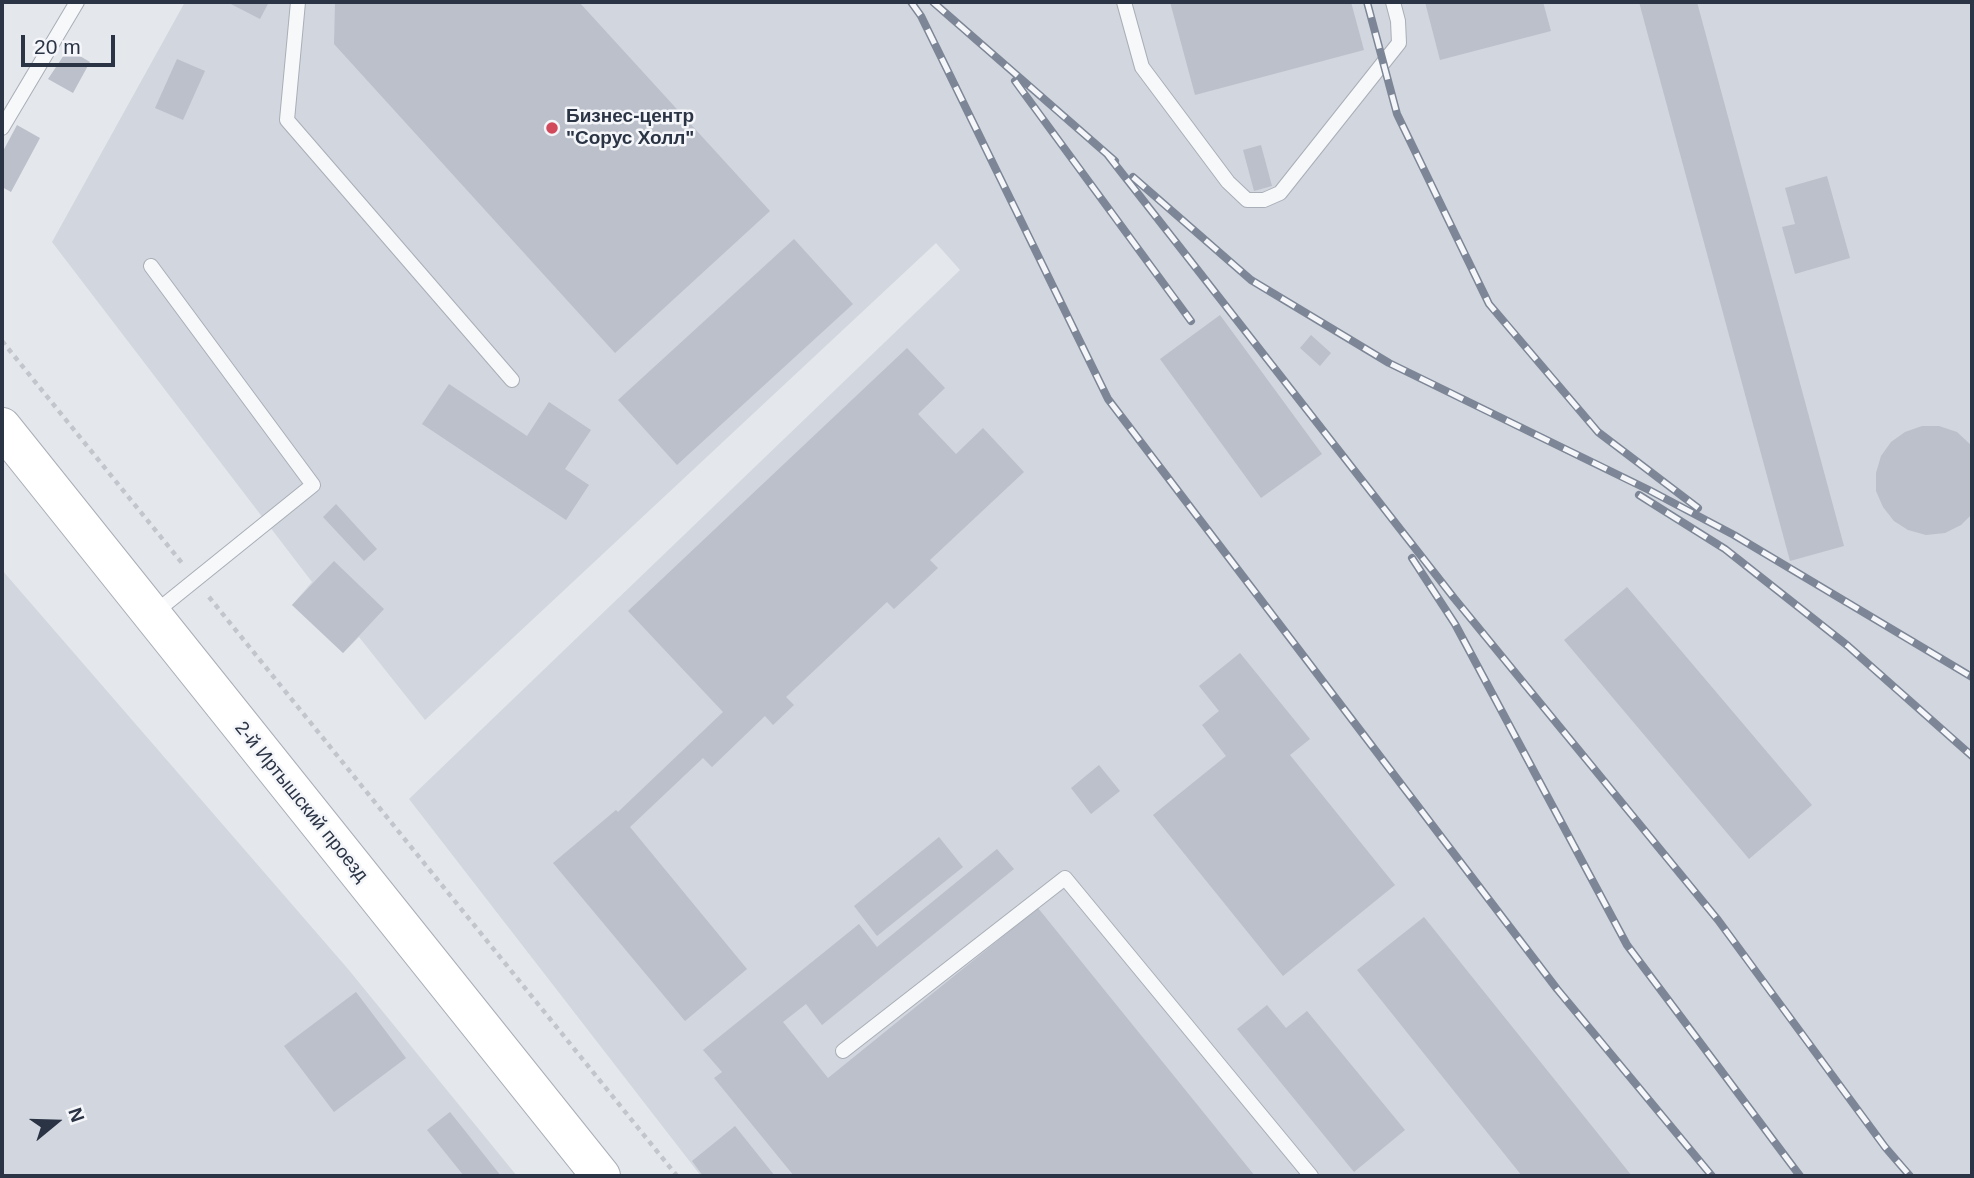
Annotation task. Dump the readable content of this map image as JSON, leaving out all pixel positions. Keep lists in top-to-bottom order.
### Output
{
  "streets": {
    "main road": ["2-й Иртышский проезд"]
  },
  "places": ["Бизнес-центр \"Сорус Холл\""],
  "scale_bar": "20 m",
  "north": "right"
}
